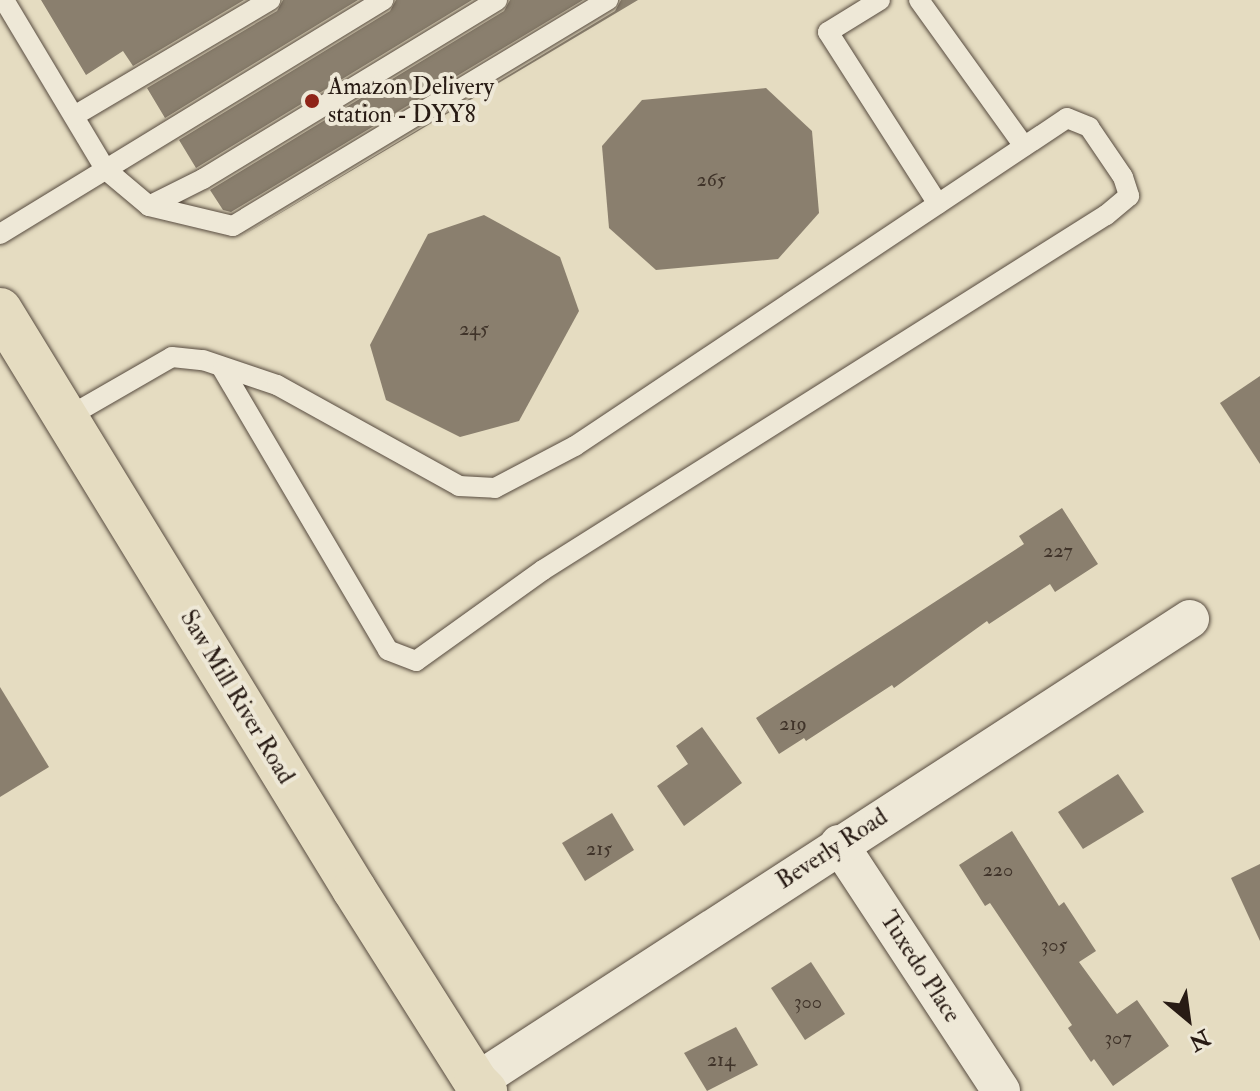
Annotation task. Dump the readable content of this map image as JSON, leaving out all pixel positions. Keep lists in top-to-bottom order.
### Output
{
  "streets": {
    "main road": ["Saw Mill River Road"],
    "street": ["Beverly Road", "Tuxedo Place"]
  },
  "crossings": [
    ["Saw Mill River Road", "Beverly Road"],
    ["Beverly Road", "Tuxedo Place"]
  ],
  "places": ["Amazon Delivery station - DYY8"],
  "house_numbers": [
    "265",
    "245",
    "227",
    "219",
    "215",
    "220",
    "305",
    "300",
    "307",
    "214"
  ],
  "north": "bottom right"
}
